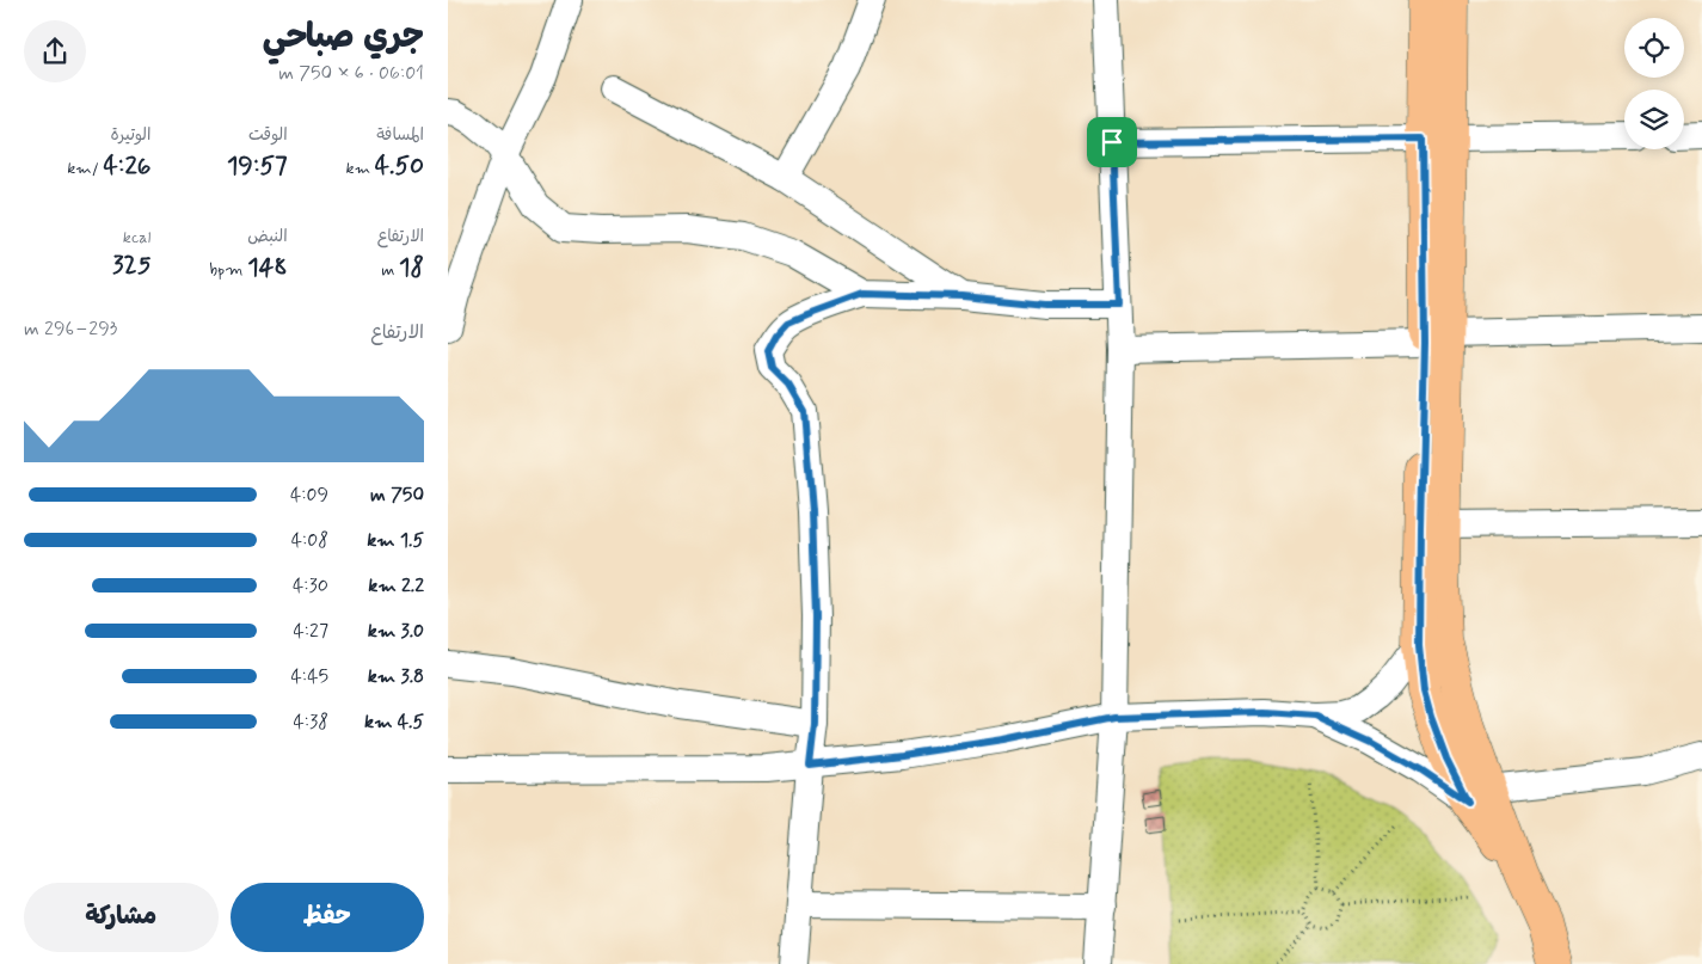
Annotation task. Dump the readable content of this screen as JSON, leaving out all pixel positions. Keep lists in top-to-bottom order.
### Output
{
  "page": {
    "heading": ["جري صباحي", "06:01 · 6 × 750 m"],
    "stats": [
      ["المسافة", "4.50 km"],
      ["الوقت", "19:57"],
      ["الوتيرة", "4:26 /km"],
      ["الارتفاع", "18 m"],
      ["النبض", "148 bpm"],
      ["kcal", "325"]
    ],
    "chart": ["الارتفاع", "293–296 m"],
    "list": [
      {
        "name": "750 m",
        "note": "4:09"
      },
      {
        "name": "1.5 km",
        "note": "4:08"
      },
      {
        "name": "2.2 km",
        "note": "4:30"
      },
      {
        "name": "3.0 km",
        "note": "4:27"
      },
      {
        "name": "3.8 km",
        "note": "4:45"
      },
      {
        "name": "4.5 km",
        "note": "4:38"
      }
    ],
    "buttons": ["حفظ", "مشاركة"]
  }
}
